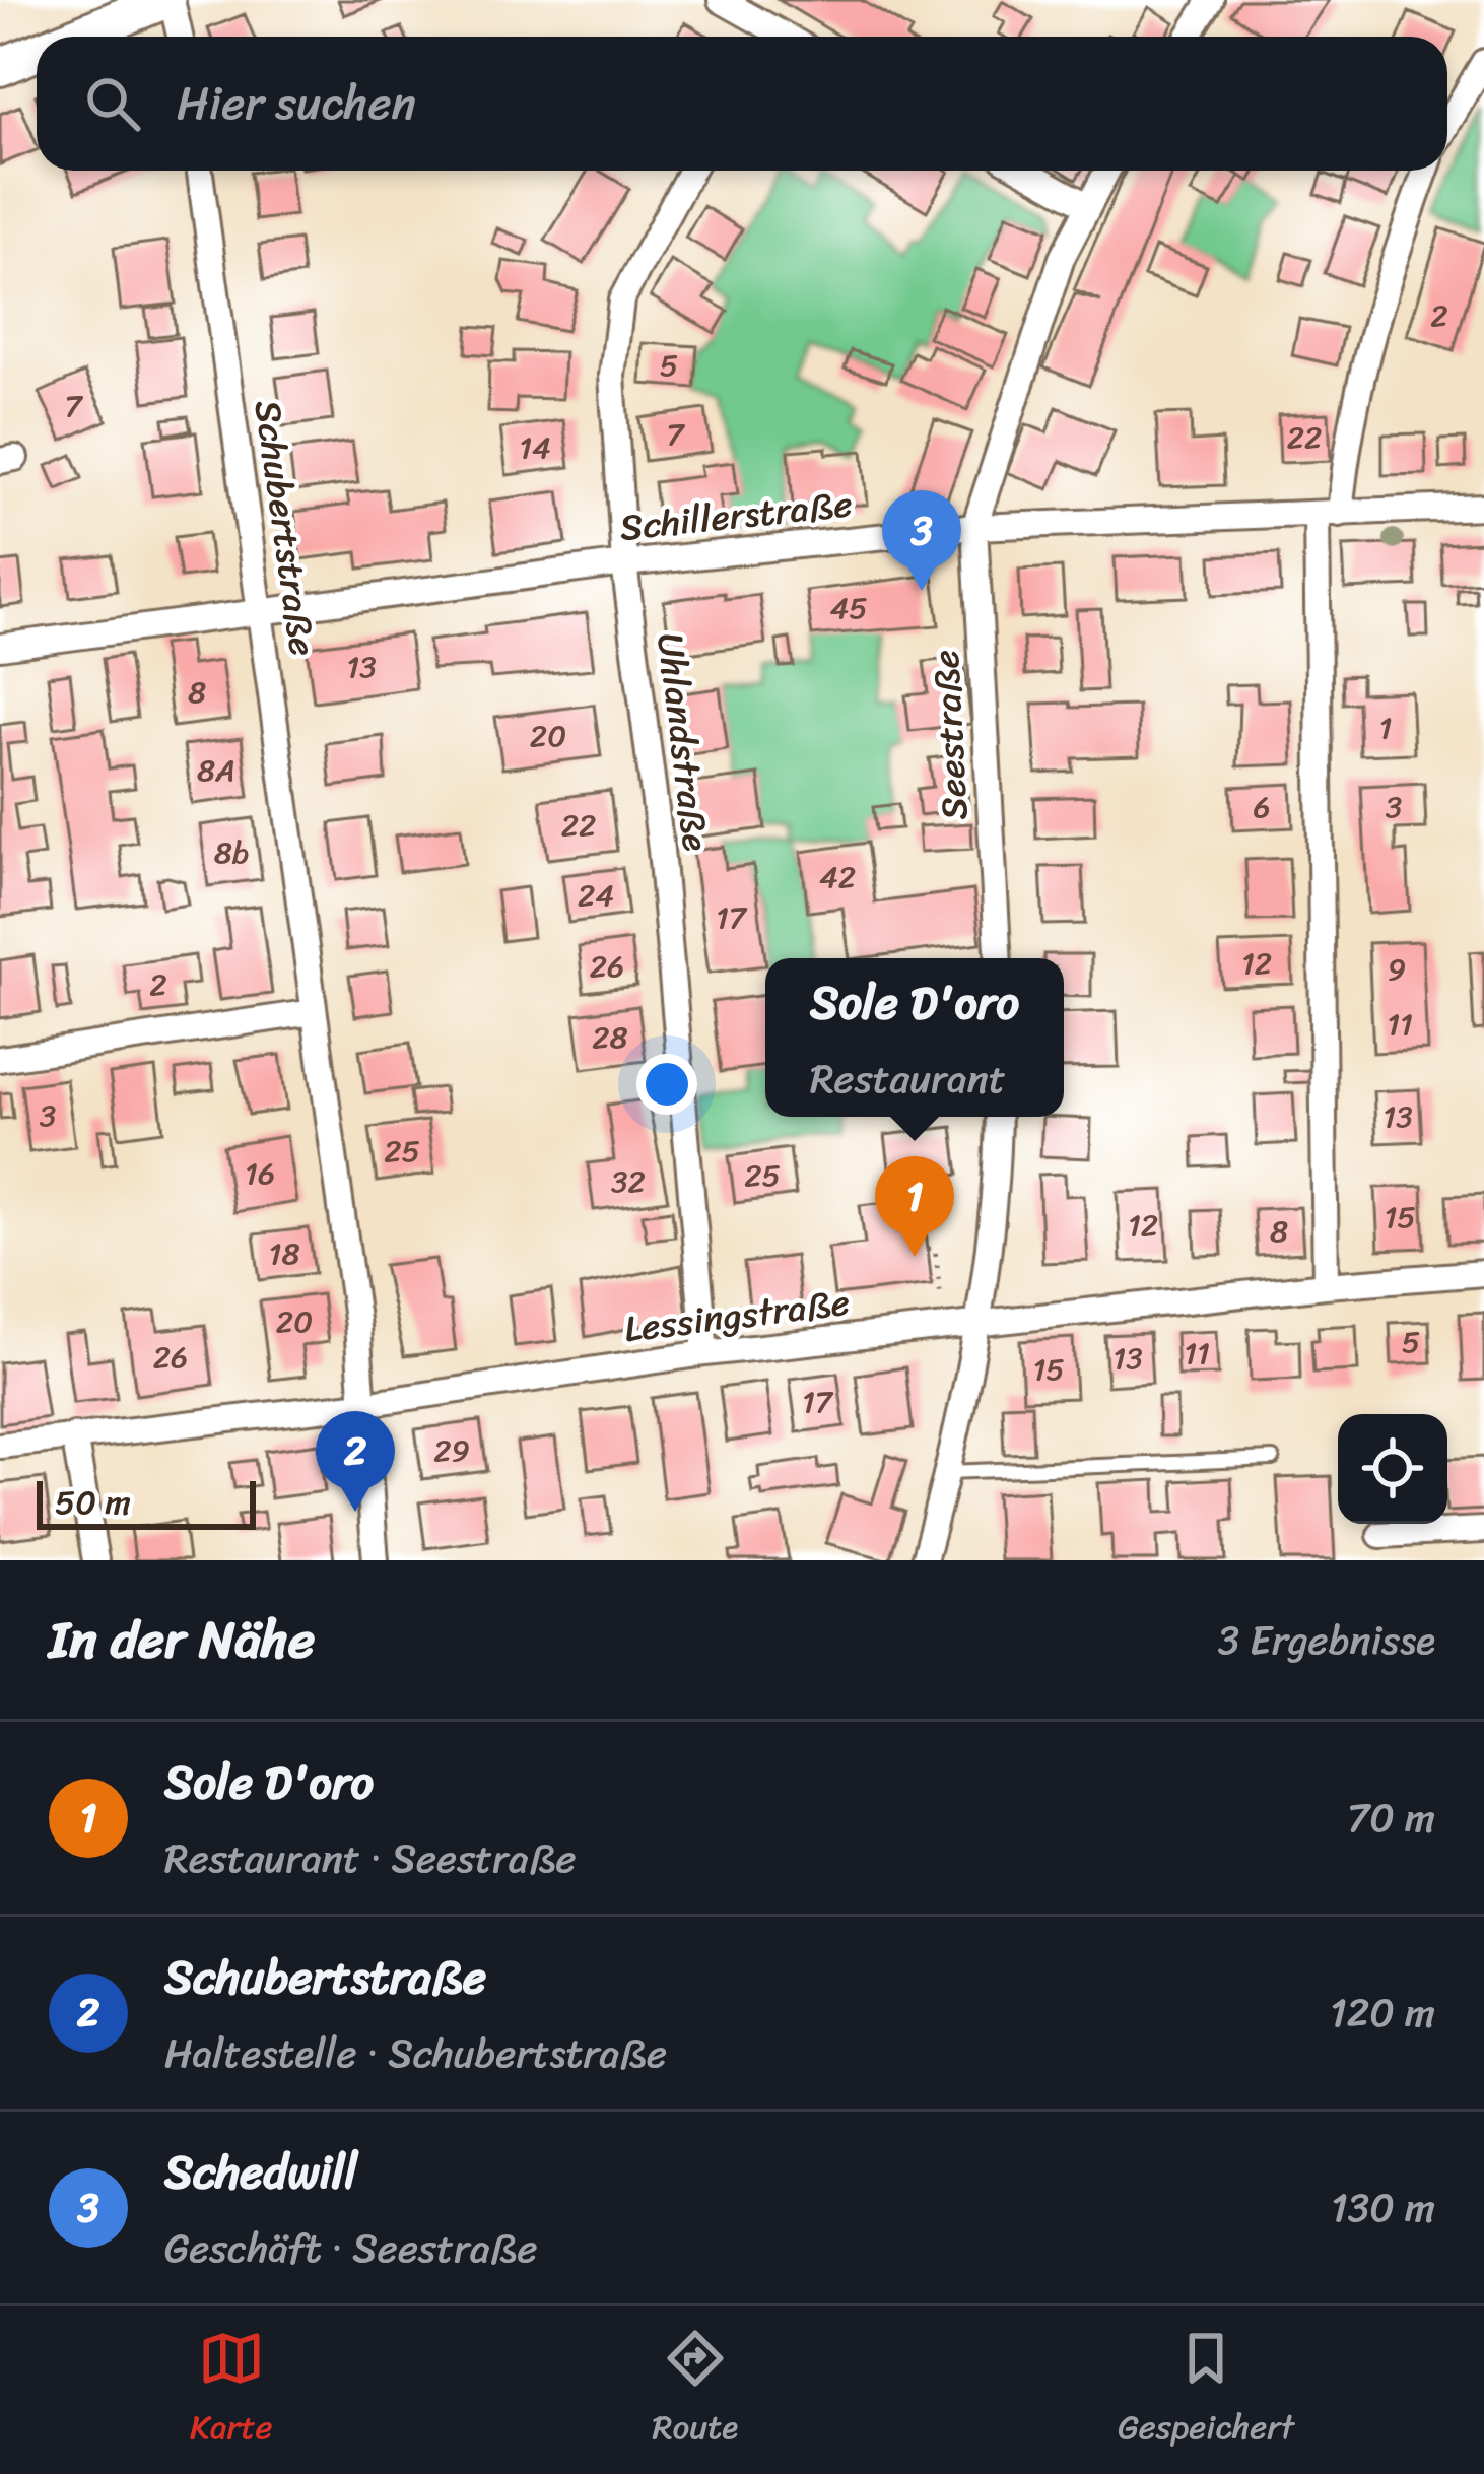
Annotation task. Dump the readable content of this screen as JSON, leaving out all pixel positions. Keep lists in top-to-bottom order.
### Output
{
  "streets": {
    "street": [
      "Schillerstraße",
      "Schubertstraße",
      "Seestraße",
      "Uhlandstraße",
      "Lessingstraße"
    ]
  },
  "crossings": [
    ["Schillerstraße", "Schubertstraße"],
    ["Schillerstraße", "Seestraße"],
    ["Schillerstraße", "Uhlandstraße"],
    ["Schubertstraße", "Lessingstraße"],
    ["Uhlandstraße", "Lessingstraße"]
  ],
  "house_numbers": [
    "2",
    "5",
    "7",
    "7",
    "22",
    "14",
    "45",
    "13",
    "8",
    "1",
    "20",
    "8A",
    "6",
    "3",
    "22",
    "8b",
    "42",
    "24",
    "17",
    "12",
    "26",
    "9",
    "2",
    "11",
    "28",
    "3",
    "13",
    "25",
    "16",
    "25",
    "32",
    "15",
    "12",
    "8",
    "18",
    "20",
    "5",
    "11",
    "26",
    "13",
    "15",
    "17",
    "29"
  ],
  "scale_bar": "50 m",
  "page": {
    "search": "Hier suchen",
    "pins": ["3", "1", "2"],
    "popup": ["Sole D'oro", "Restaurant"],
    "scale": "50 m",
    "heading": ["In der Nähe", "3 Ergebnisse"],
    "list": [
      {
        "mark": "1",
        "name": "Sole D'oro",
        "note": "Restaurant · Seestraße",
        "value": "70 m"
      },
      {
        "mark": "2",
        "name": "Schubertstraße",
        "note": "Haltestelle · Schubertstraße",
        "value": "120 m"
      },
      {
        "mark": "3",
        "name": "Schedwill",
        "note": "Geschäft · Seestraße",
        "value": "130 m"
      }
    ],
    "nav": ["Karte", "Route", "Gespeichert"]
  }
}
